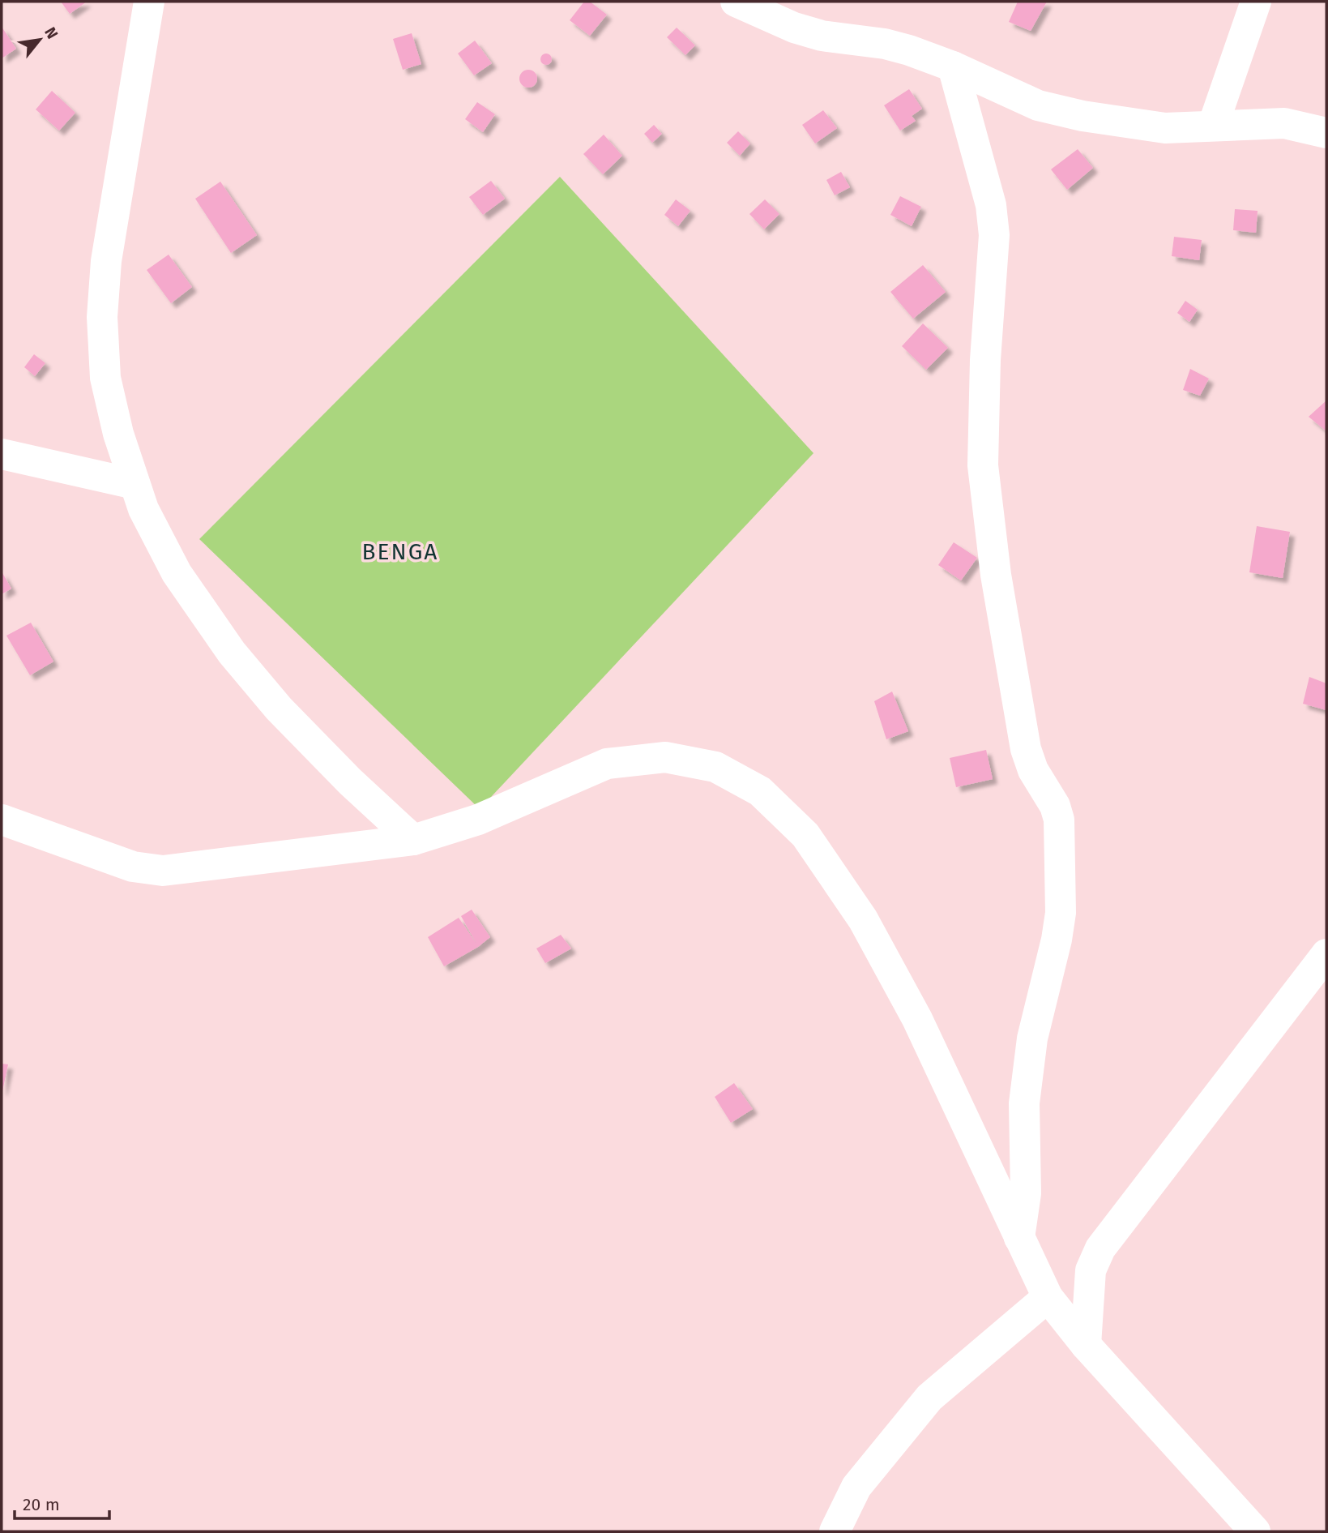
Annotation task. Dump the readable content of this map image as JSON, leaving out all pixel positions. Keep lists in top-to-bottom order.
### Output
{
  "districts": ["BENGA"],
  "scale_bar": "20 m",
  "north": "top right"
}
